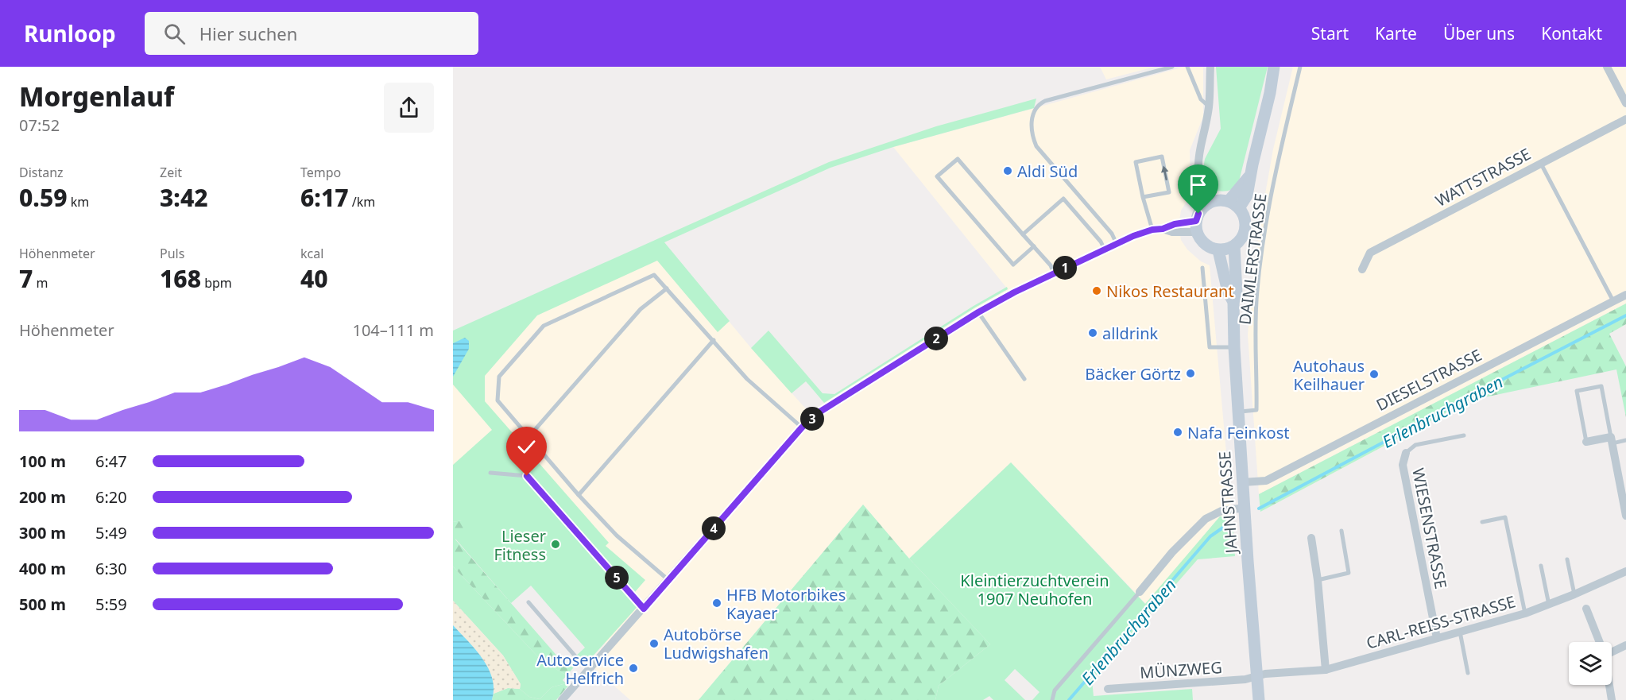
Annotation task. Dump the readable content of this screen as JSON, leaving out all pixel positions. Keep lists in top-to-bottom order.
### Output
{
  "streets": {
    "street": [
      "WATTSTRASSE",
      "DIESELSTRASSE",
      "JAHNSTRASSE",
      "WIESENSTRASSE",
      "CARL-REISS-STRASSE",
      "MÜNZWEG"
    ],
    "lane": ["DAIMLERSTRASSE"]
  },
  "crossings": [
    ["DAIMLERSTRASSE", "JAHNSTRASSE"],
    ["DIESELSTRASSE", "JAHNSTRASSE"],
    ["JAHNSTRASSE", "CARL-REISS-STRASSE"],
    ["JAHNSTRASSE", "MÜNZWEG"],
    ["WIESENSTRASSE", "CARL-REISS-STRASSE"],
    ["CARL-REISS-STRASSE", "MÜNZWEG"]
  ],
  "water": ["Erlenbruchgraben"],
  "parks": ["Kleintierzuchtverein 1907 Neuhofen"],
  "places": [
    "Aldi Süd",
    "Nikos Restaurant",
    "alldrink",
    "Bäcker Görtz",
    "Autohaus Keilhauer",
    "Nafa Feinkost",
    "Lieser Fitness",
    "HFB Motorbikes Kayaer",
    "Autobörse Ludwigshafen",
    "Autoservice Helfrich"
  ],
  "page": {
    "header": "Runloop",
    "search": "Hier suchen",
    "nav": [
      "Start",
      "Karte",
      "Über uns",
      "Kontakt"
    ],
    "heading": ["Morgenlauf", "07:52"],
    "stats": [
      ["Distanz", "0.59 km"],
      ["Zeit", "3:42"],
      ["Tempo", "6:17 /km"],
      ["Höhenmeter", "7 m"],
      ["Puls", "168 bpm"],
      ["kcal", "40"]
    ],
    "pins": [
      "1",
      "2",
      "3",
      "4",
      "5"
    ],
    "chart": ["Höhenmeter", "104–111 m"],
    "list": [
      {
        "name": "100 m",
        "note": "6:47"
      },
      {
        "name": "200 m",
        "note": "6:20"
      },
      {
        "name": "300 m",
        "note": "5:49"
      },
      {
        "name": "400 m",
        "note": "6:30"
      },
      {
        "name": "500 m",
        "note": "5:59"
      }
    ]
  }
}
